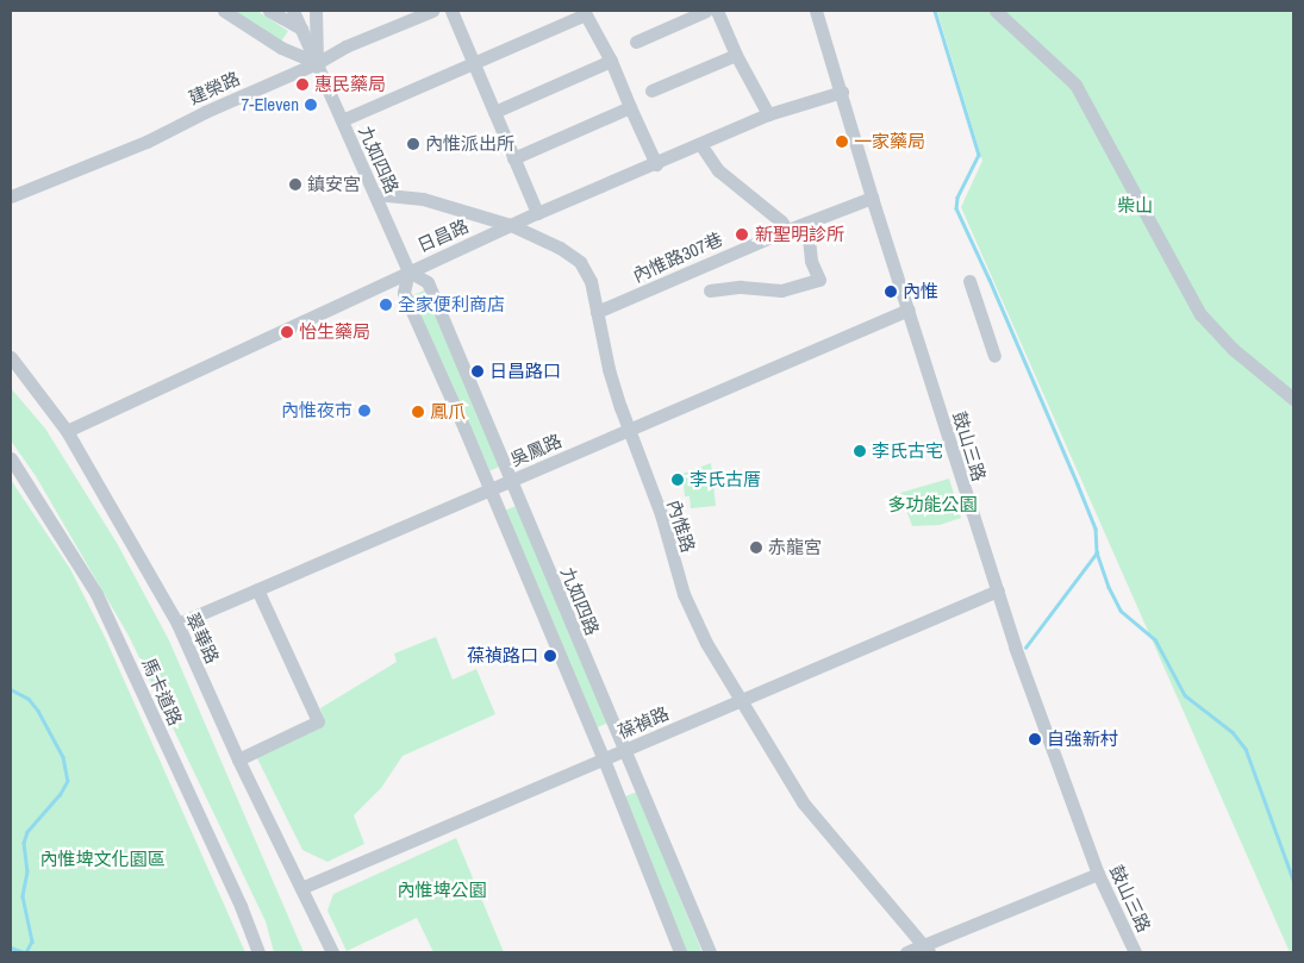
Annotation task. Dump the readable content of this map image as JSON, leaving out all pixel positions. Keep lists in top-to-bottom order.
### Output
{
  "streets": {
    "street": [
      "建榮路",
      "九如四路",
      "日昌路",
      "內惟路307巷",
      "鼓山三路",
      "吳鳳路",
      "內惟路",
      "翠華路",
      "馬卡道路",
      "葆禎路"
    ]
  },
  "crossings": [
    ["建榮路", "九如四路"],
    ["九如四路", "日昌路"],
    ["九如四路", "吳鳳路"],
    ["九如四路", "內惟路"],
    ["九如四路", "葆禎路"],
    ["日昌路", "鼓山三路"],
    ["日昌路", "內惟路"],
    ["日昌路", "翠華路"],
    ["內惟路307巷", "鼓山三路"],
    ["內惟路307巷", "內惟路"],
    ["鼓山三路", "吳鳳路"],
    ["鼓山三路", "葆禎路"],
    ["吳鳳路", "內惟路"],
    ["吳鳳路", "翠華路"],
    ["內惟路", "葆禎路"],
    ["翠華路", "葆禎路"]
  ],
  "parks": [
    "柴山",
    "多功能公園",
    "內惟埤文化園區",
    "內惟埤公園"
  ],
  "places": [
    "惠民藥局",
    "7-Eleven",
    "一家藥局",
    "內惟派出所",
    "鎮安宮",
    "新聖明診所",
    "內惟",
    "全家便利商店",
    "怡生藥局",
    "日昌路口",
    "內惟夜市",
    "鳳爪",
    "李氏古宅",
    "李氏古厝",
    "赤龍宮",
    "葆禎路口",
    "自強新村"
  ]
}
